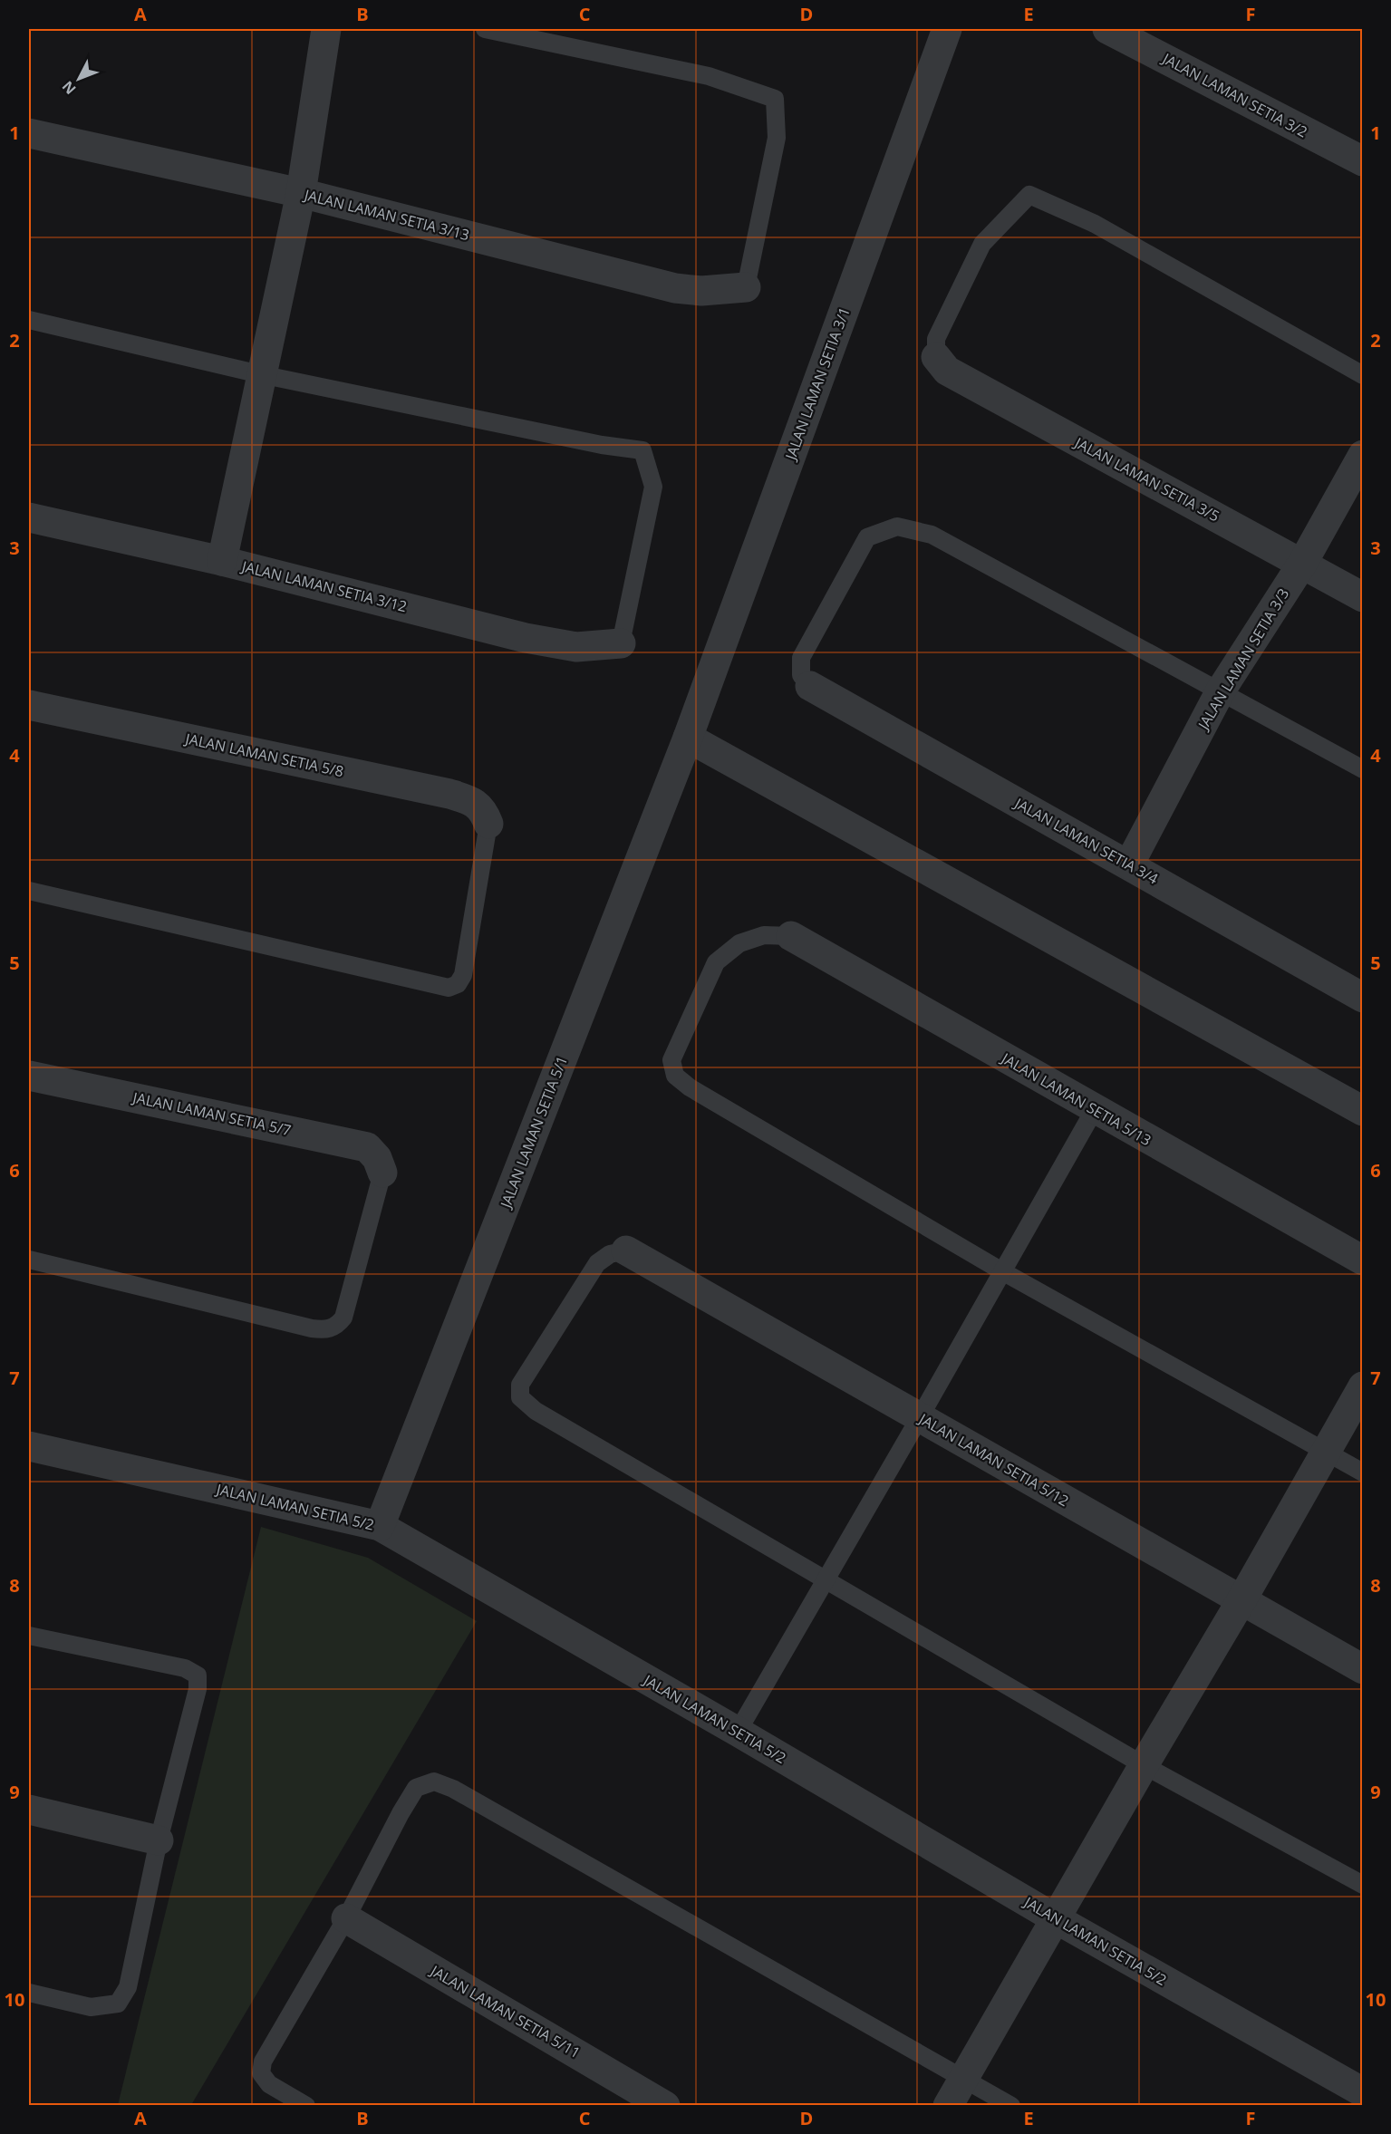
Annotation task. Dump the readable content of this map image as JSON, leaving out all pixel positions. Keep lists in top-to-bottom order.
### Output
{
  "streets": {
    "street": [
      "JALAN LAMAN SETIA 3/2",
      "JALAN LAMAN SETIA 3/13",
      "JALAN LAMAN SETIA 3/1",
      "JALAN LAMAN SETIA 3/5",
      "JALAN LAMAN SETIA 3/12",
      "JALAN LAMAN SETIA 3/3",
      "JALAN LAMAN SETIA 5/8",
      "JALAN LAMAN SETIA 3/4",
      "JALAN LAMAN SETIA 5/13",
      "JALAN LAMAN SETIA 5/7",
      "JALAN LAMAN SETIA 5/1",
      "JALAN LAMAN SETIA 5/12",
      "JALAN LAMAN SETIA 5/2",
      "JALAN LAMAN SETIA 5/11"
    ]
  },
  "crossings": [
    ["JALAN LAMAN SETIA 3/1", "JALAN LAMAN SETIA 5/1"],
    ["JALAN LAMAN SETIA 3/5", "JALAN LAMAN SETIA 3/3"],
    ["JALAN LAMAN SETIA 3/3", "JALAN LAMAN SETIA 3/4"],
    ["JALAN LAMAN SETIA 5/1", "JALAN LAMAN SETIA 5/2"]
  ],
  "north": "bottom left",
  "grid": {
    "columns": [
      "A",
      "B",
      "C",
      "D",
      "E",
      "F"
    ],
    "rows": [
      "1",
      "2",
      "3",
      "4",
      "5",
      "6",
      "7",
      "8",
      "9",
      "10"
    ]
  }
}
